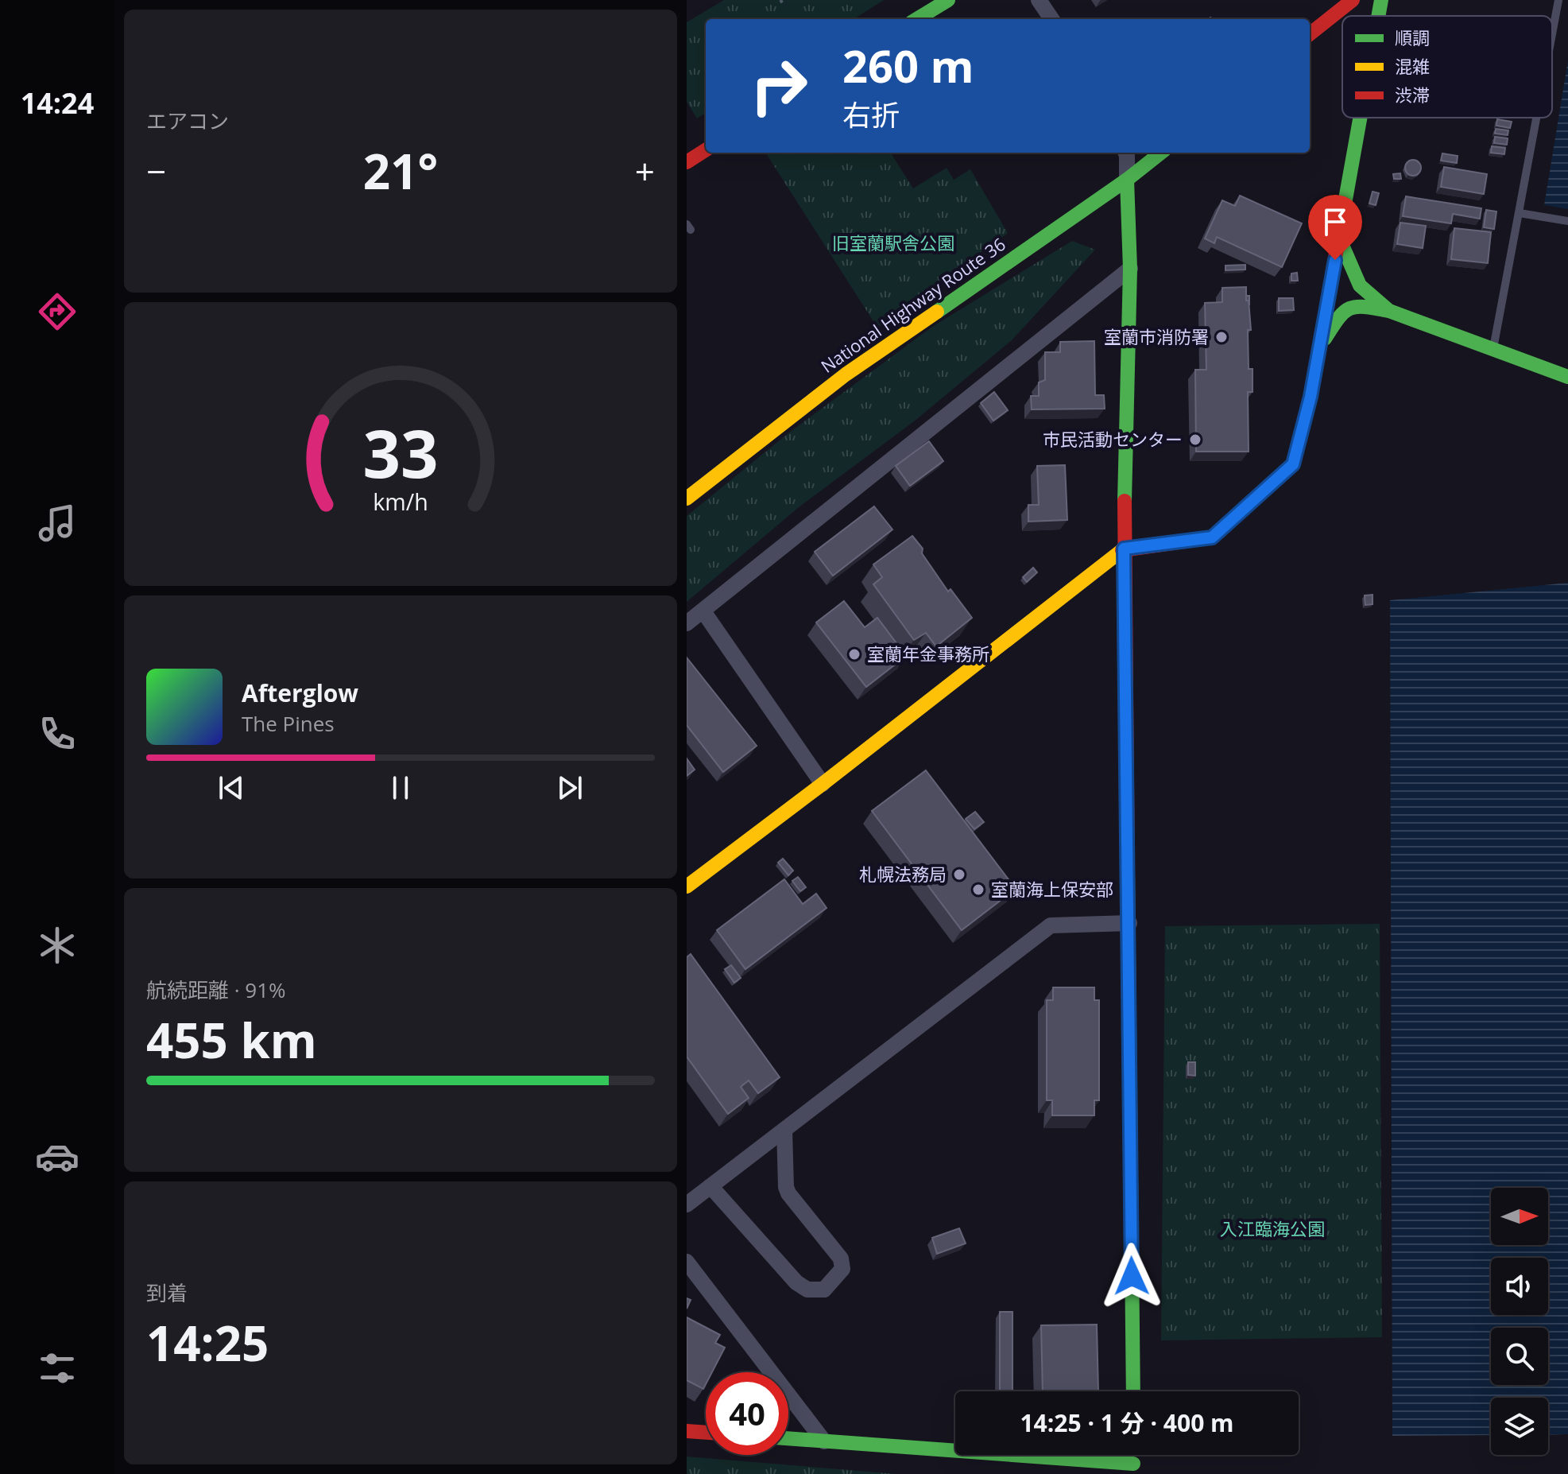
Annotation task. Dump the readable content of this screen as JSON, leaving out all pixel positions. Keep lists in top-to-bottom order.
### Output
{
  "streets": {
    "main road": ["National Highway Route 36"]
  },
  "parks": ["旧室蘭駅舎公園", "入江臨海公園"],
  "places": [
    "室蘭市消防署",
    "市民活動センター",
    "室蘭年金事務所",
    "札幌法務局",
    "室蘭海上保安部"
  ],
  "legend": ["順調", "混雑", "渋滞"],
  "north": "right",
  "page": {
    "tabs": "14:24",
    "tile": [
      "エアコン",
      ["航続距離 · 91%", "455 km"],
      ["到着", "14:25"]
    ],
    "turn": ["260 m", "右折"],
    "heat": ["−", "21°", "+"],
    "song": ["Afterglow", "The Pines"],
    "limit": "40",
    "trip": "14:25 · 1 分 · 400 m",
    "gauge": ["33", "km/h"]
  }
}
